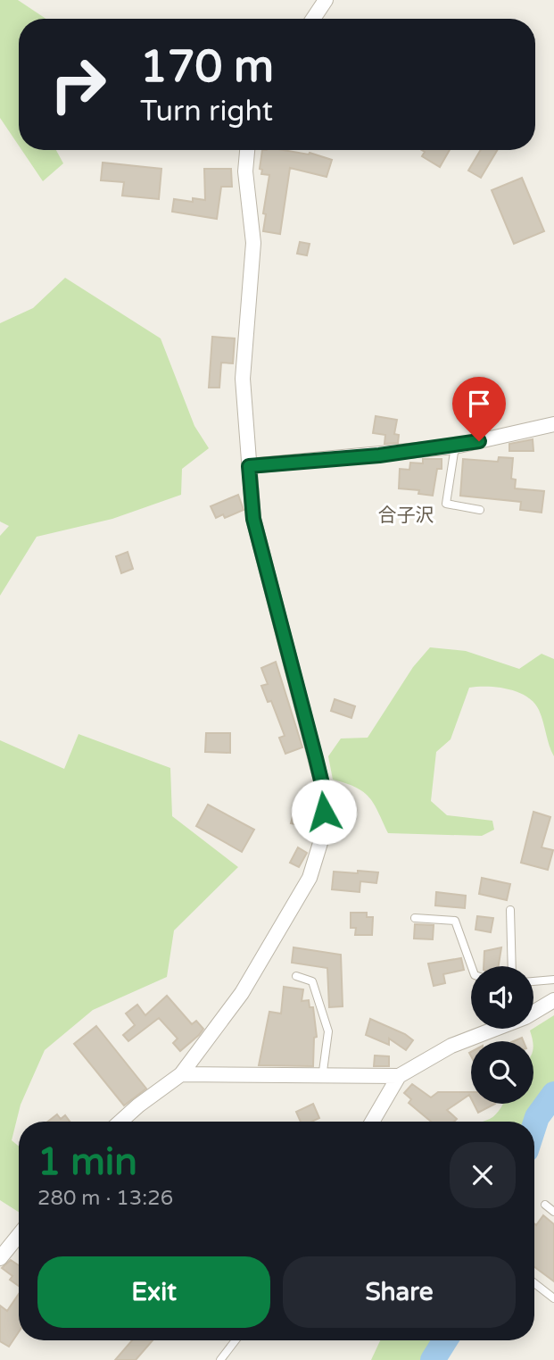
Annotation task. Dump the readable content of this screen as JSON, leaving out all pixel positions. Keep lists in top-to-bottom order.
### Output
{
  "districts": ["合子沢"],
  "page": {
    "turn": ["170 m", "Turn right"],
    "heading": ["1 min", "280 m · 13:26"],
    "buttons": ["Exit", "Share"]
  }
}
